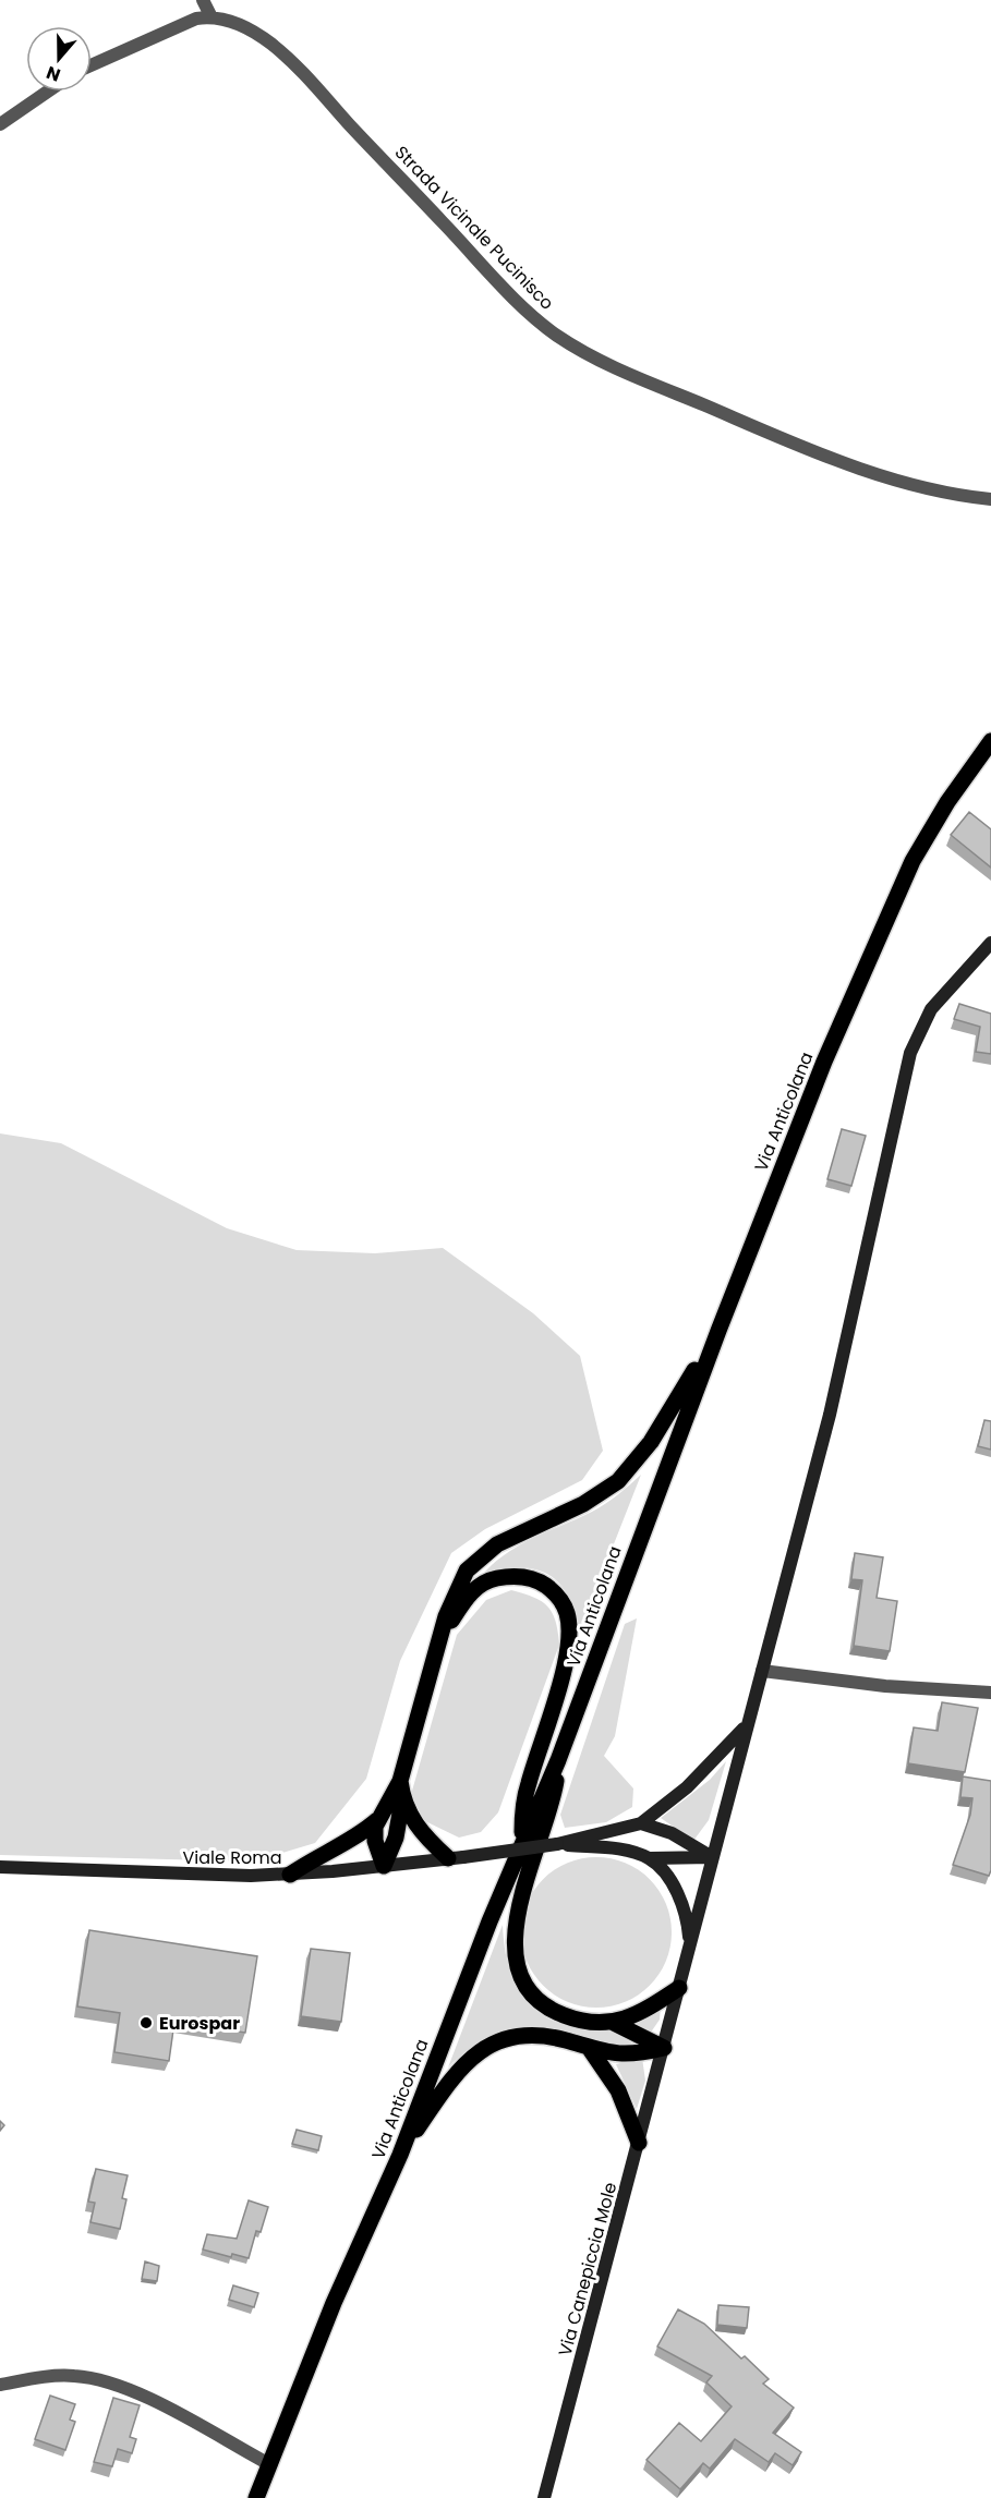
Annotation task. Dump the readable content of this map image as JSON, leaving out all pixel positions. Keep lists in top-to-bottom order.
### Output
{
  "streets": {
    "main road": ["Via Anticolana"],
    "street": ["Strada Vicinale Pucinisco", "Viale Roma", "Via Canepiccia Mole"]
  },
  "places": ["Eurospar"],
  "north": "bottom"
}
